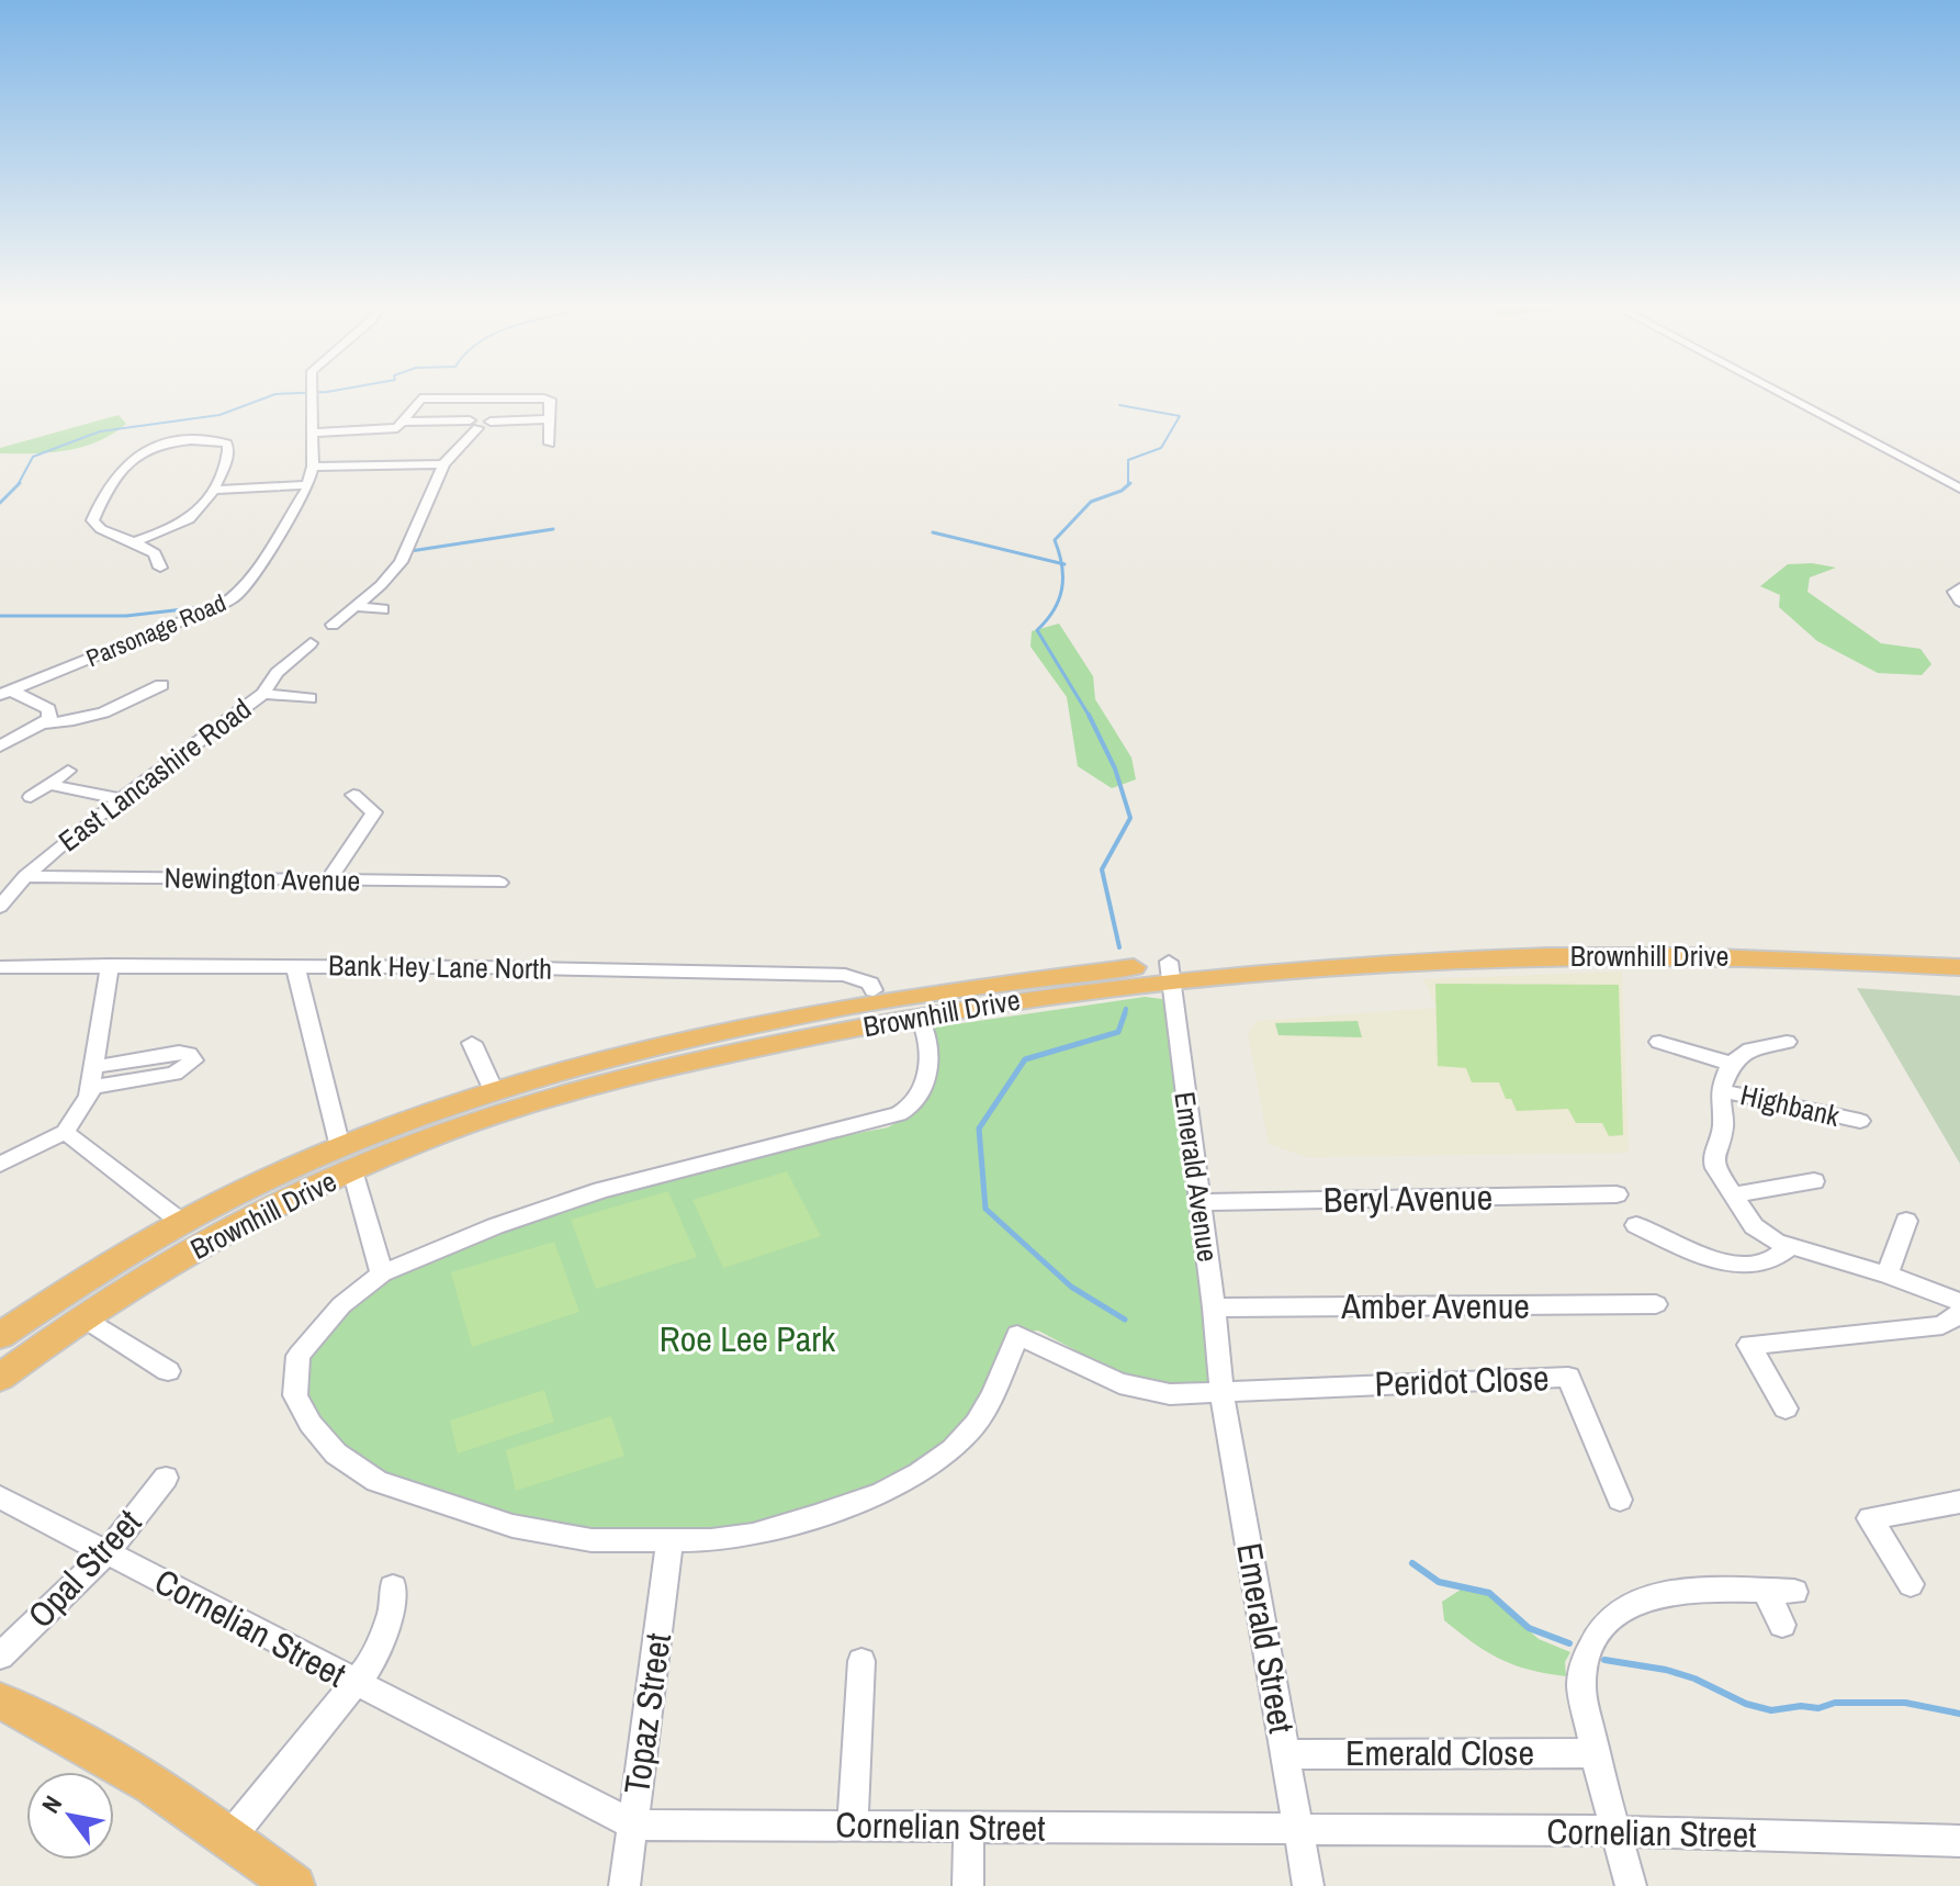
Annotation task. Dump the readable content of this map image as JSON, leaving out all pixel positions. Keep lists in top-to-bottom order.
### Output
{
  "streets": {
    "highway": ["Brownhill Drive"],
    "street": [
      "Parsonage Road",
      "East Lancashire Road",
      "Newington Avenue",
      "Bank Hey Lane North",
      "Highbank",
      "Emerald Avenue",
      "Beryl Avenue",
      "Amber Avenue",
      "Peridot Close",
      "Opal Street",
      "Cornelian Street",
      "Emerald Street",
      "Topaz Street",
      "Emerald Close"
    ]
  },
  "crossings": [
    ["East Lancashire Road", "Newington Avenue"],
    ["Brownhill Drive", "Emerald Avenue"],
    ["Emerald Avenue", "Beryl Avenue"],
    ["Emerald Avenue", "Amber Avenue"],
    ["Emerald Avenue", "Peridot Close"],
    ["Emerald Avenue", "Emerald Street"],
    ["Peridot Close", "Emerald Street"],
    ["Opal Street", "Cornelian Street"],
    ["Cornelian Street", "Emerald Street"],
    ["Cornelian Street", "Topaz Street"],
    ["Emerald Street", "Emerald Close"]
  ],
  "parks": ["Roe Lee Park"],
  "north": "top left"
}
